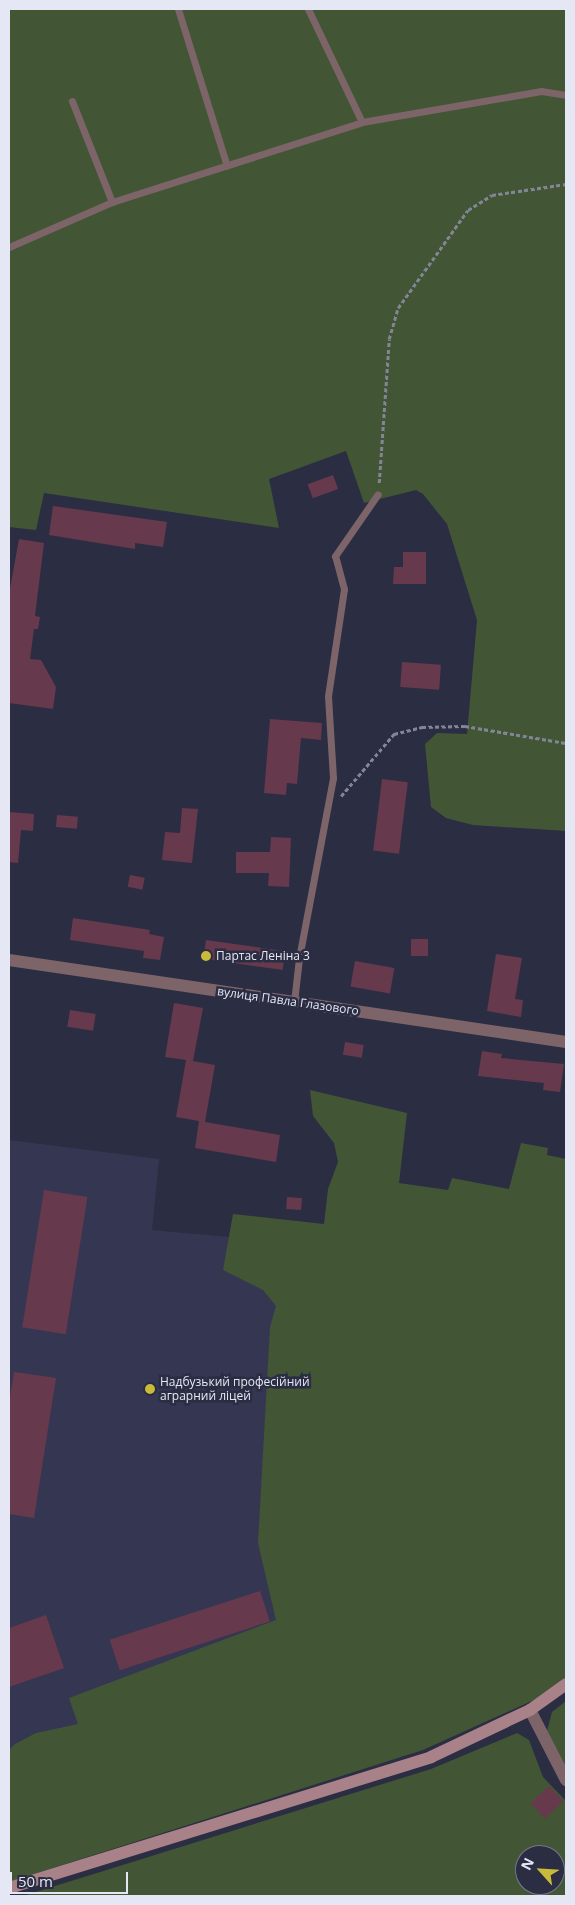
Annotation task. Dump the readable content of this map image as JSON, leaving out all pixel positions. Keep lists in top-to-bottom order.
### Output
{
  "streets": {
    "street": ["вулиця Павла Глазового"]
  },
  "places": ["Партас Леніна 3", "Надбузький професійний аграрний ліцей"],
  "scale_bar": "50 m",
  "north": "top left"
}
